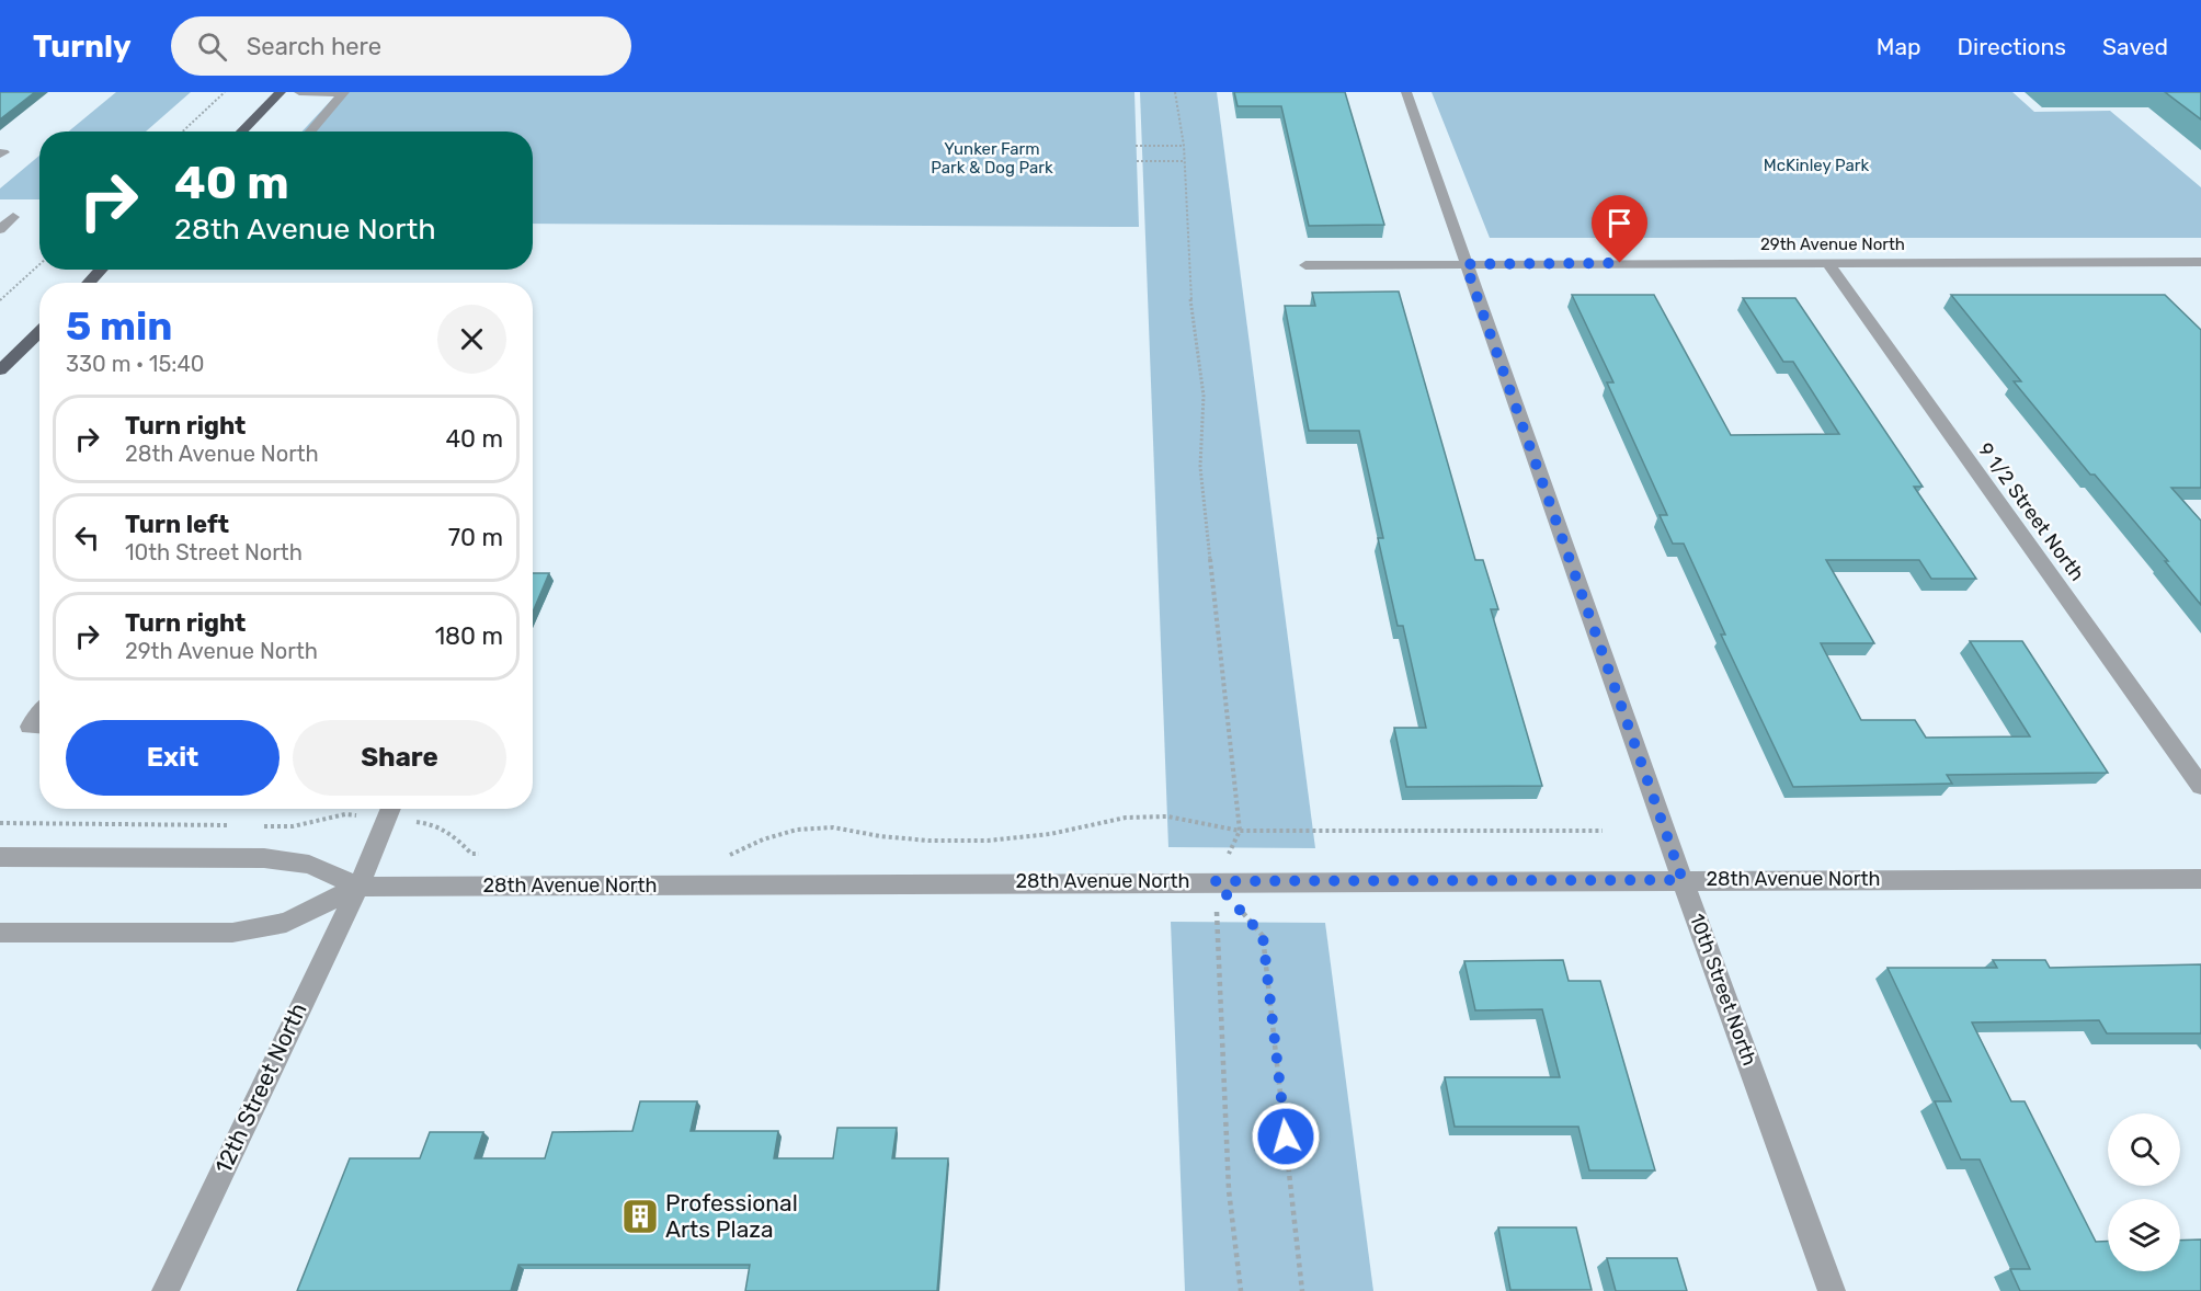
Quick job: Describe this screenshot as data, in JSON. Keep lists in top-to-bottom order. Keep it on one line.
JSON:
{"streets":{"street":["29th Avenue North","9 1/2 Street North","28th Avenue North","10th Street North","12th Street North"]},"crossings":[["29th Avenue North","9 1/2 Street North"],["29th Avenue North","10th Street North"],["28th Avenue North","10th Street North"],["28th Avenue North","12th Street North"]],"parks":["Yunker Farm Park & Dog Park","McKinley Park"],"places":{"building":["Professional Arts Plaza"]},"page":{"header":"Turnly","search":"Search here","nav":["Map","Directions","Saved"],"turn":["40 m","28th Avenue North"],"heading":["5 min","330 m · 15:40"],"list":[{"name":"Turn right","note":"28th Avenue North","value":"40 m"},{"name":"Turn left","note":"10th Street North","value":"70 m"},{"name":"Turn right","note":"29th Avenue North","value":"180 m"}],"buttons":["Exit","Share"]}}
